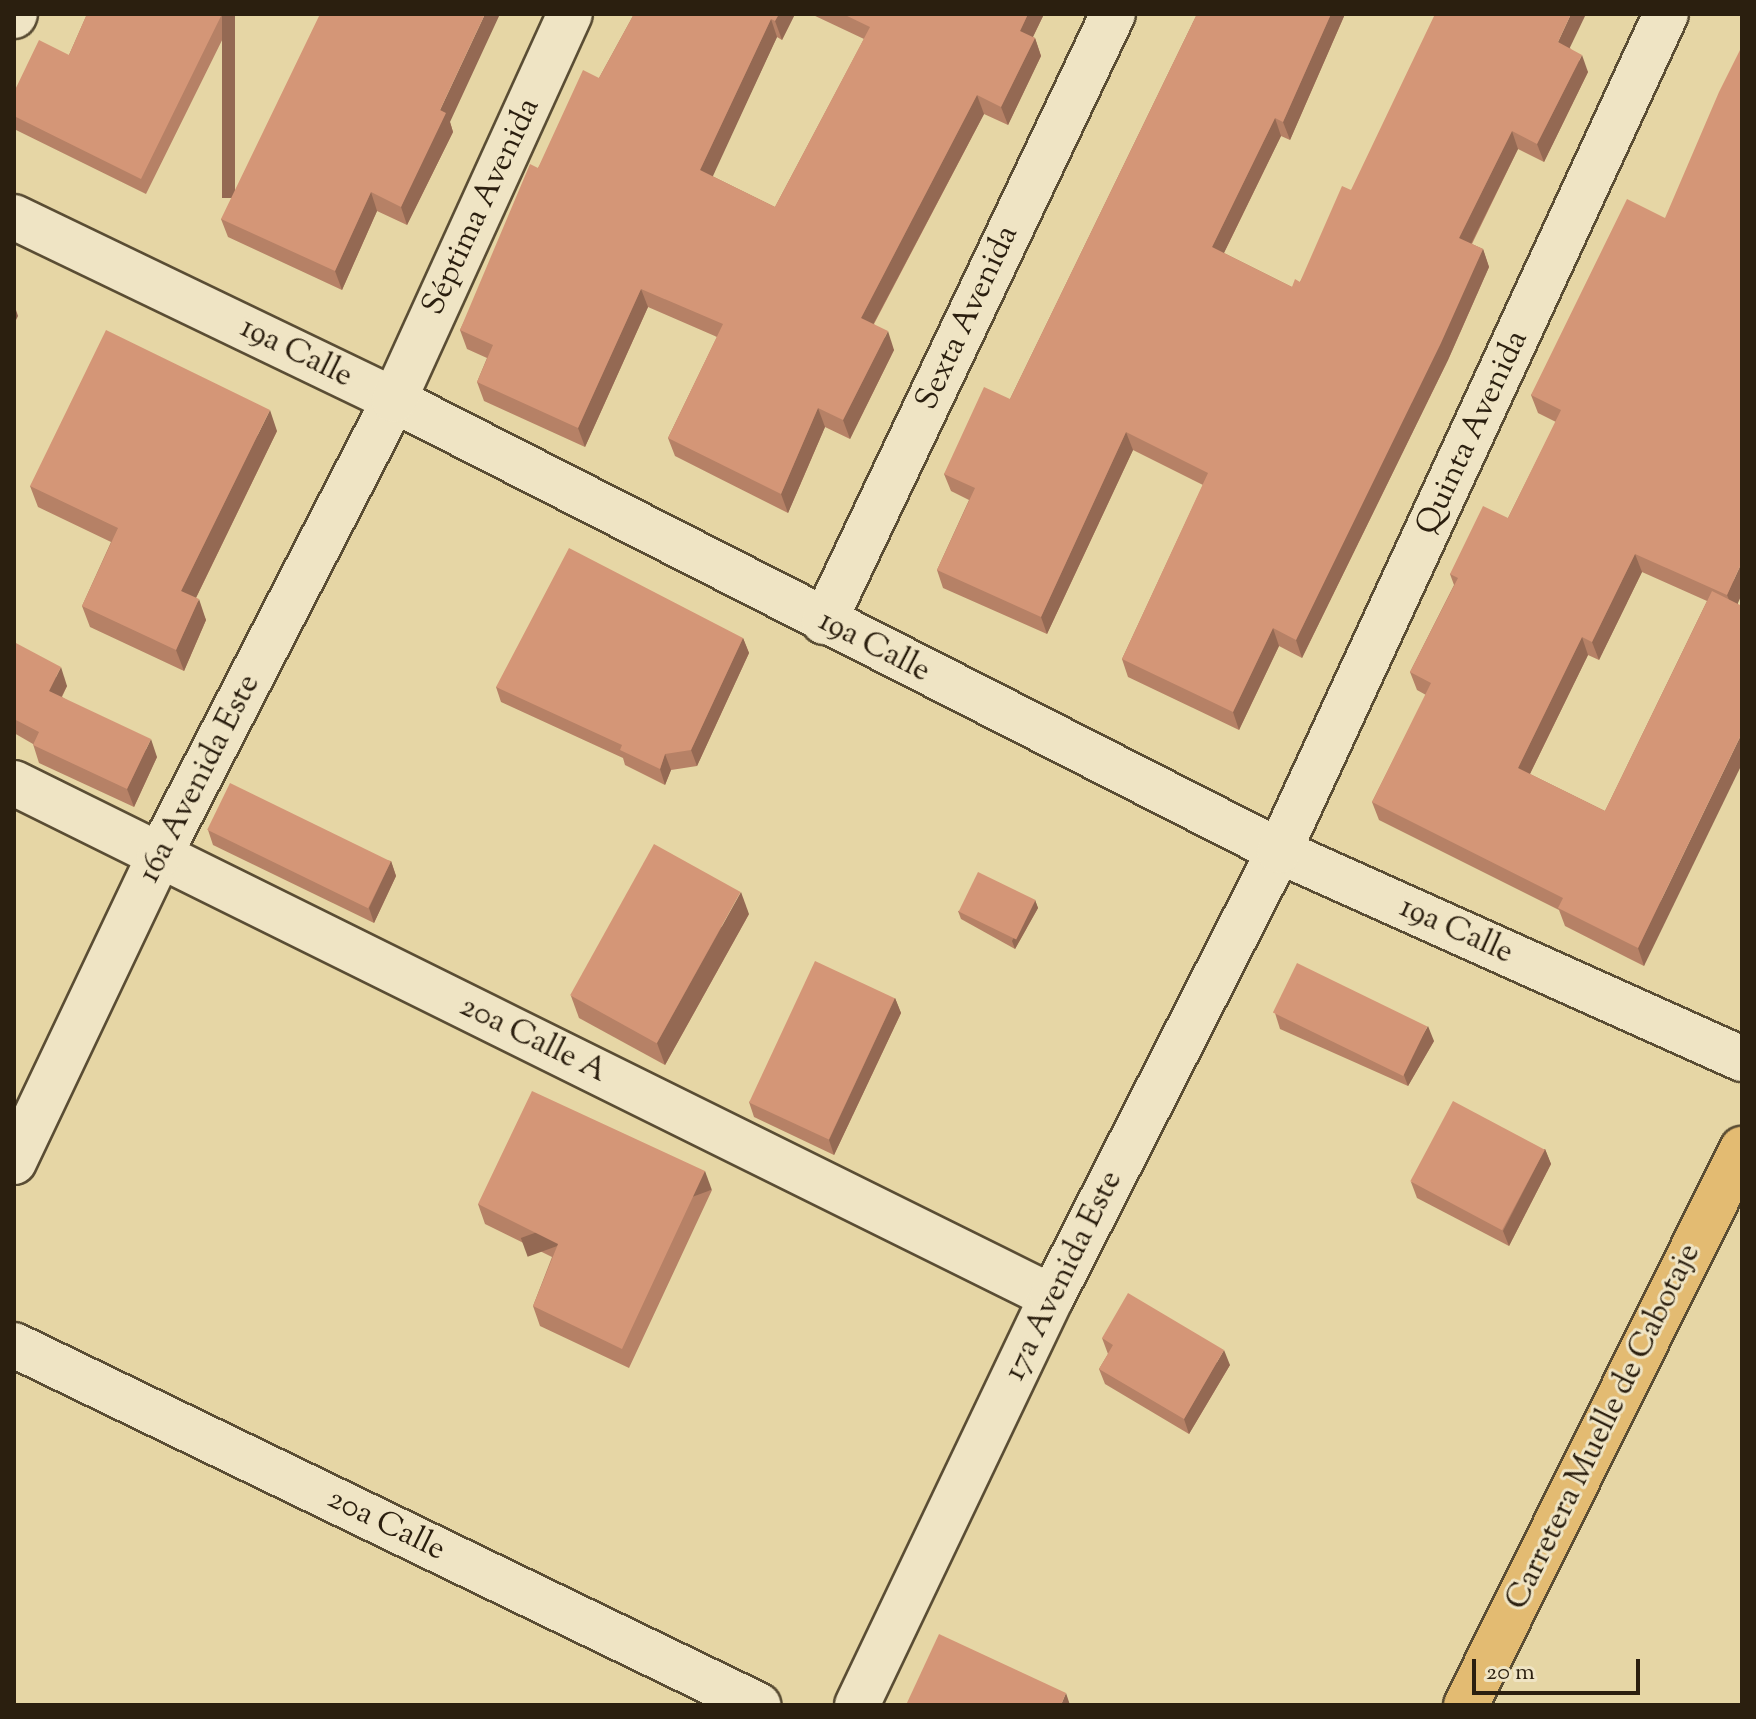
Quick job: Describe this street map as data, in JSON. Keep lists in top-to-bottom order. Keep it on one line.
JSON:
{"streets":{"main road":["Carretera Muelle de Cabotaje"],"street":["Séptima Avenida","Sexta Avenida","19a Calle","Quinta Avenida","16a Avenida Este","20a Calle A","17a Avenida Este","20a Calle"]},"crossings":[["Séptima Avenida","19a Calle"],["Séptima Avenida","16a Avenida Este"],["Sexta Avenida","19a Calle"],["19a Calle","Quinta Avenida"],["19a Calle","16a Avenida Este"],["19a Calle","17a Avenida Este"],["Quinta Avenida","17a Avenida Este"],["16a Avenida Este","20a Calle A"],["20a Calle A","17a Avenida Este"]],"scale_bar":"20 m"}
